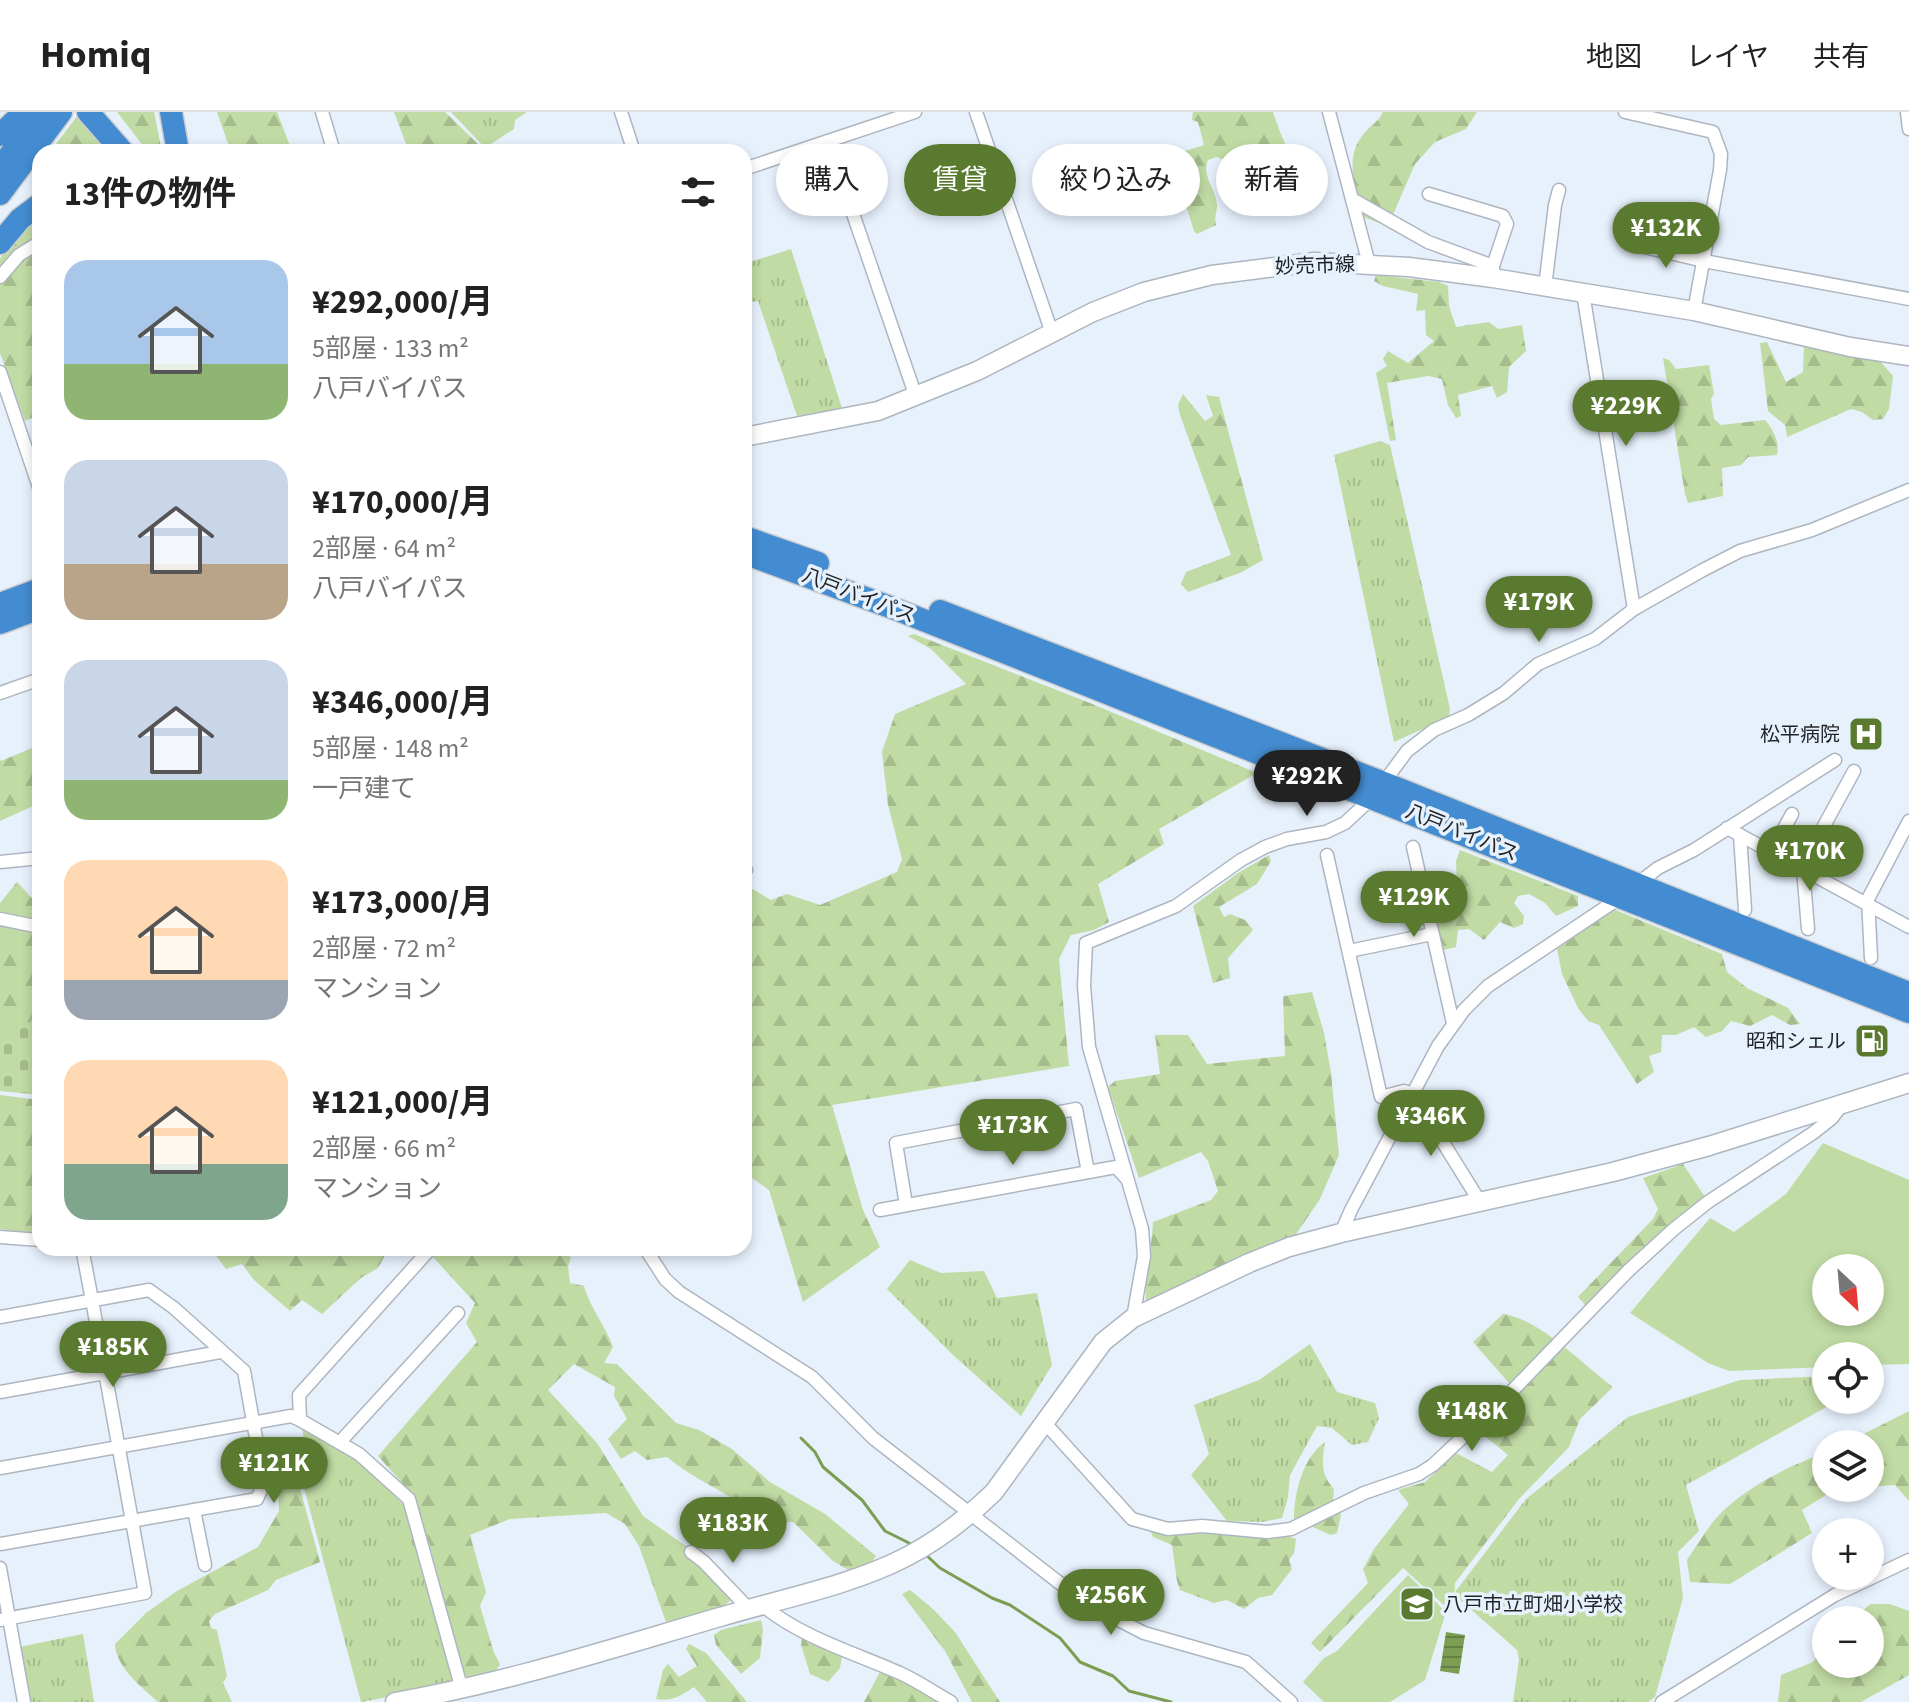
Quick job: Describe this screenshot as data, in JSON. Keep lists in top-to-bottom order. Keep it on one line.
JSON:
{"streets":{"highway":["八戸バイパス"],"street":["妙売市線"]},"places":{"hospital":["松平病院"],"fuel station":["昭和シェル"],"school or university":["八戸市立町畑小学校"]},"north":"bottom right","page":{"header":"Homiq","nav":["地図","レイヤ","共有"],"chip":["購入","賃貸","絞り込み","新着"],"heading":"13件の物件","price":["¥132K","¥229K","¥179K","¥292K","¥170K","¥129K","¥346K","¥173K","¥185K","¥148K","¥121K","¥183K","¥256K"],"list":[{"name":"¥292,000/月","note":"5部屋 · 133 m² · 八戸バイパス"},{"name":"¥170,000/月","note":"2部屋 · 64 m² · 八戸バイパス"},{"name":"¥346,000/月","note":"5部屋 · 148 m² · 一戸建て"},{"name":"¥173,000/月","note":"2部屋 · 72 m² · マンション"},{"name":"¥121,000/月","note":"2部屋 · 66 m² · マンション"}],"map_buttons":["+","−"]}}
